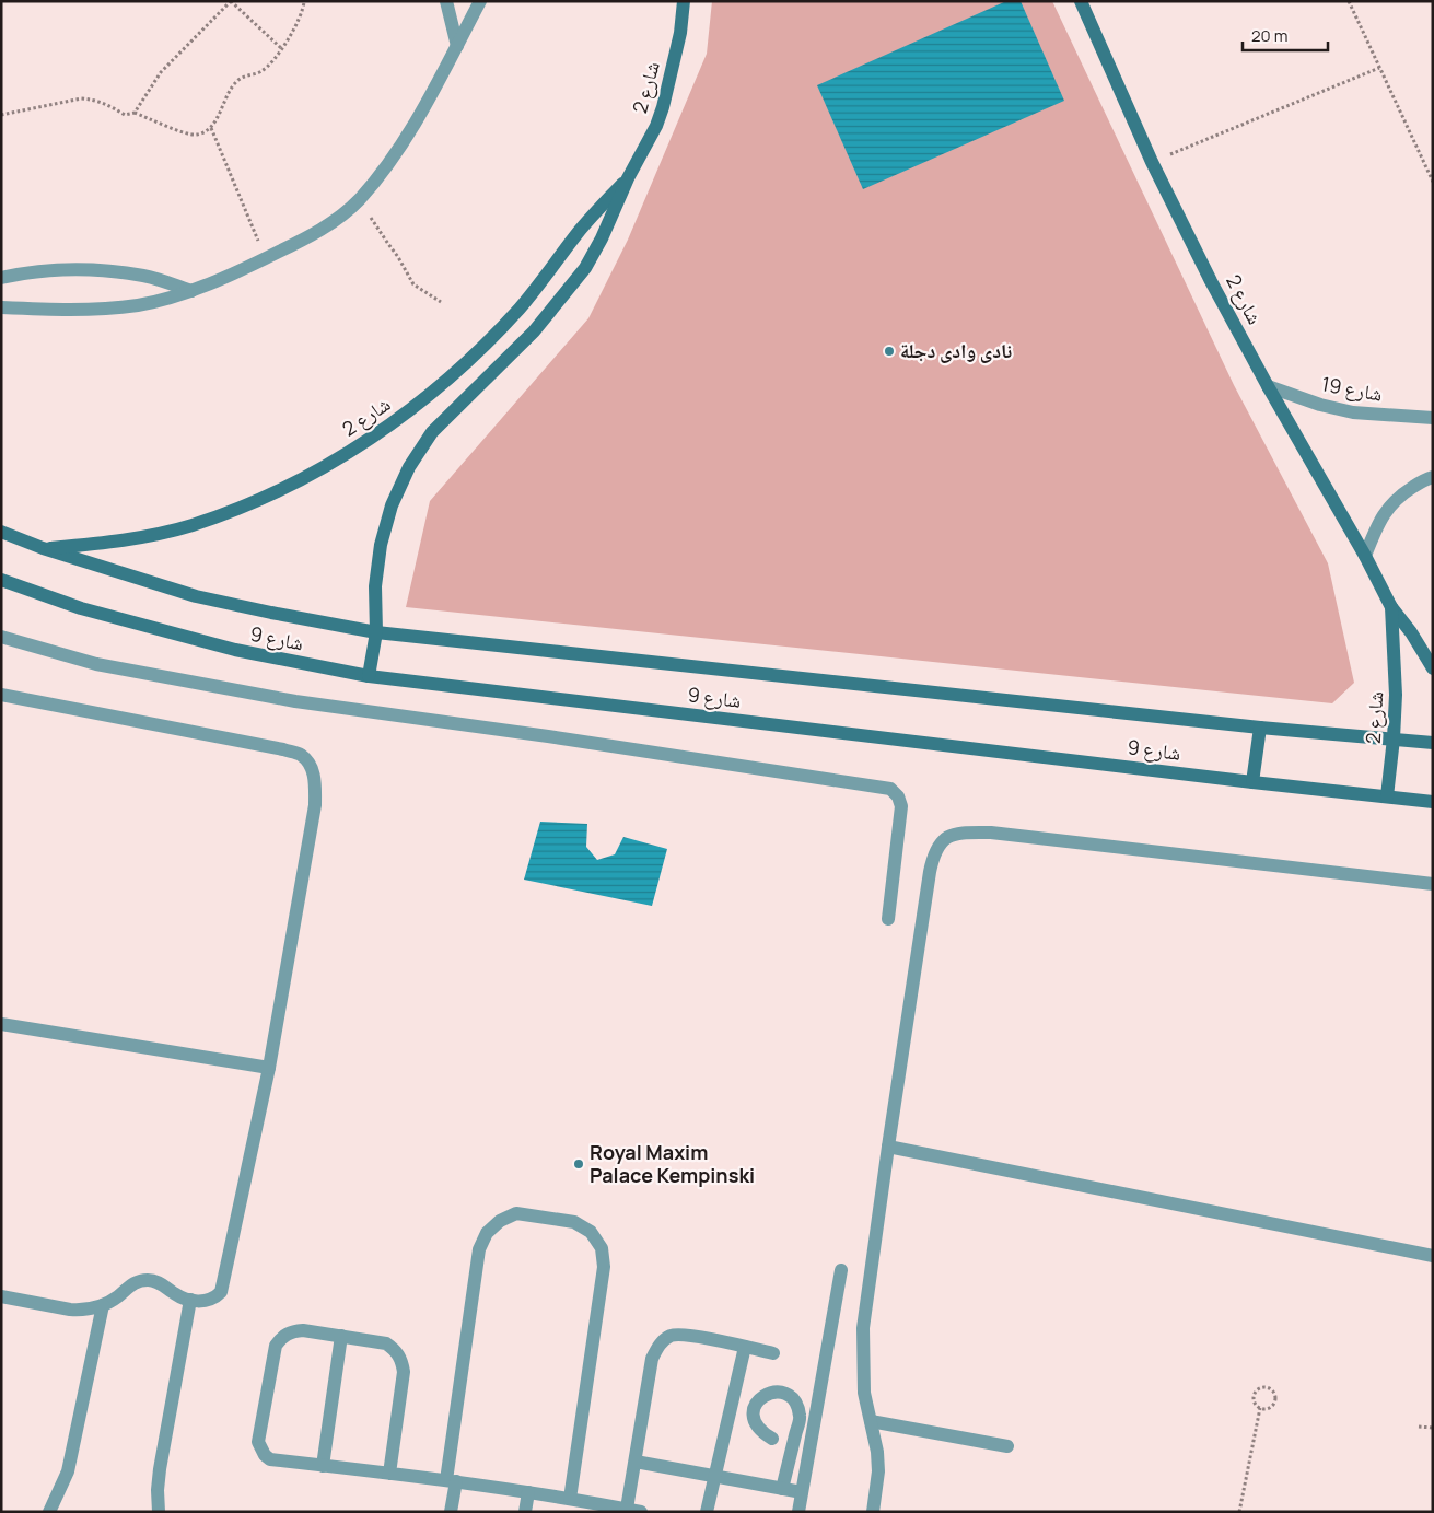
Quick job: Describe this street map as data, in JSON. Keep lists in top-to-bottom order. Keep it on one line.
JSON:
{"streets":{"street":["شارع 2","شارع 19","شارع 9"]},"crossings":[["شارع 2","شارع 19"],["شارع 2","شارع 9"]],"places":["نادى وادى دجلة","Royal Maxim Palace Kempinski"],"scale_bar":"20 m"}
